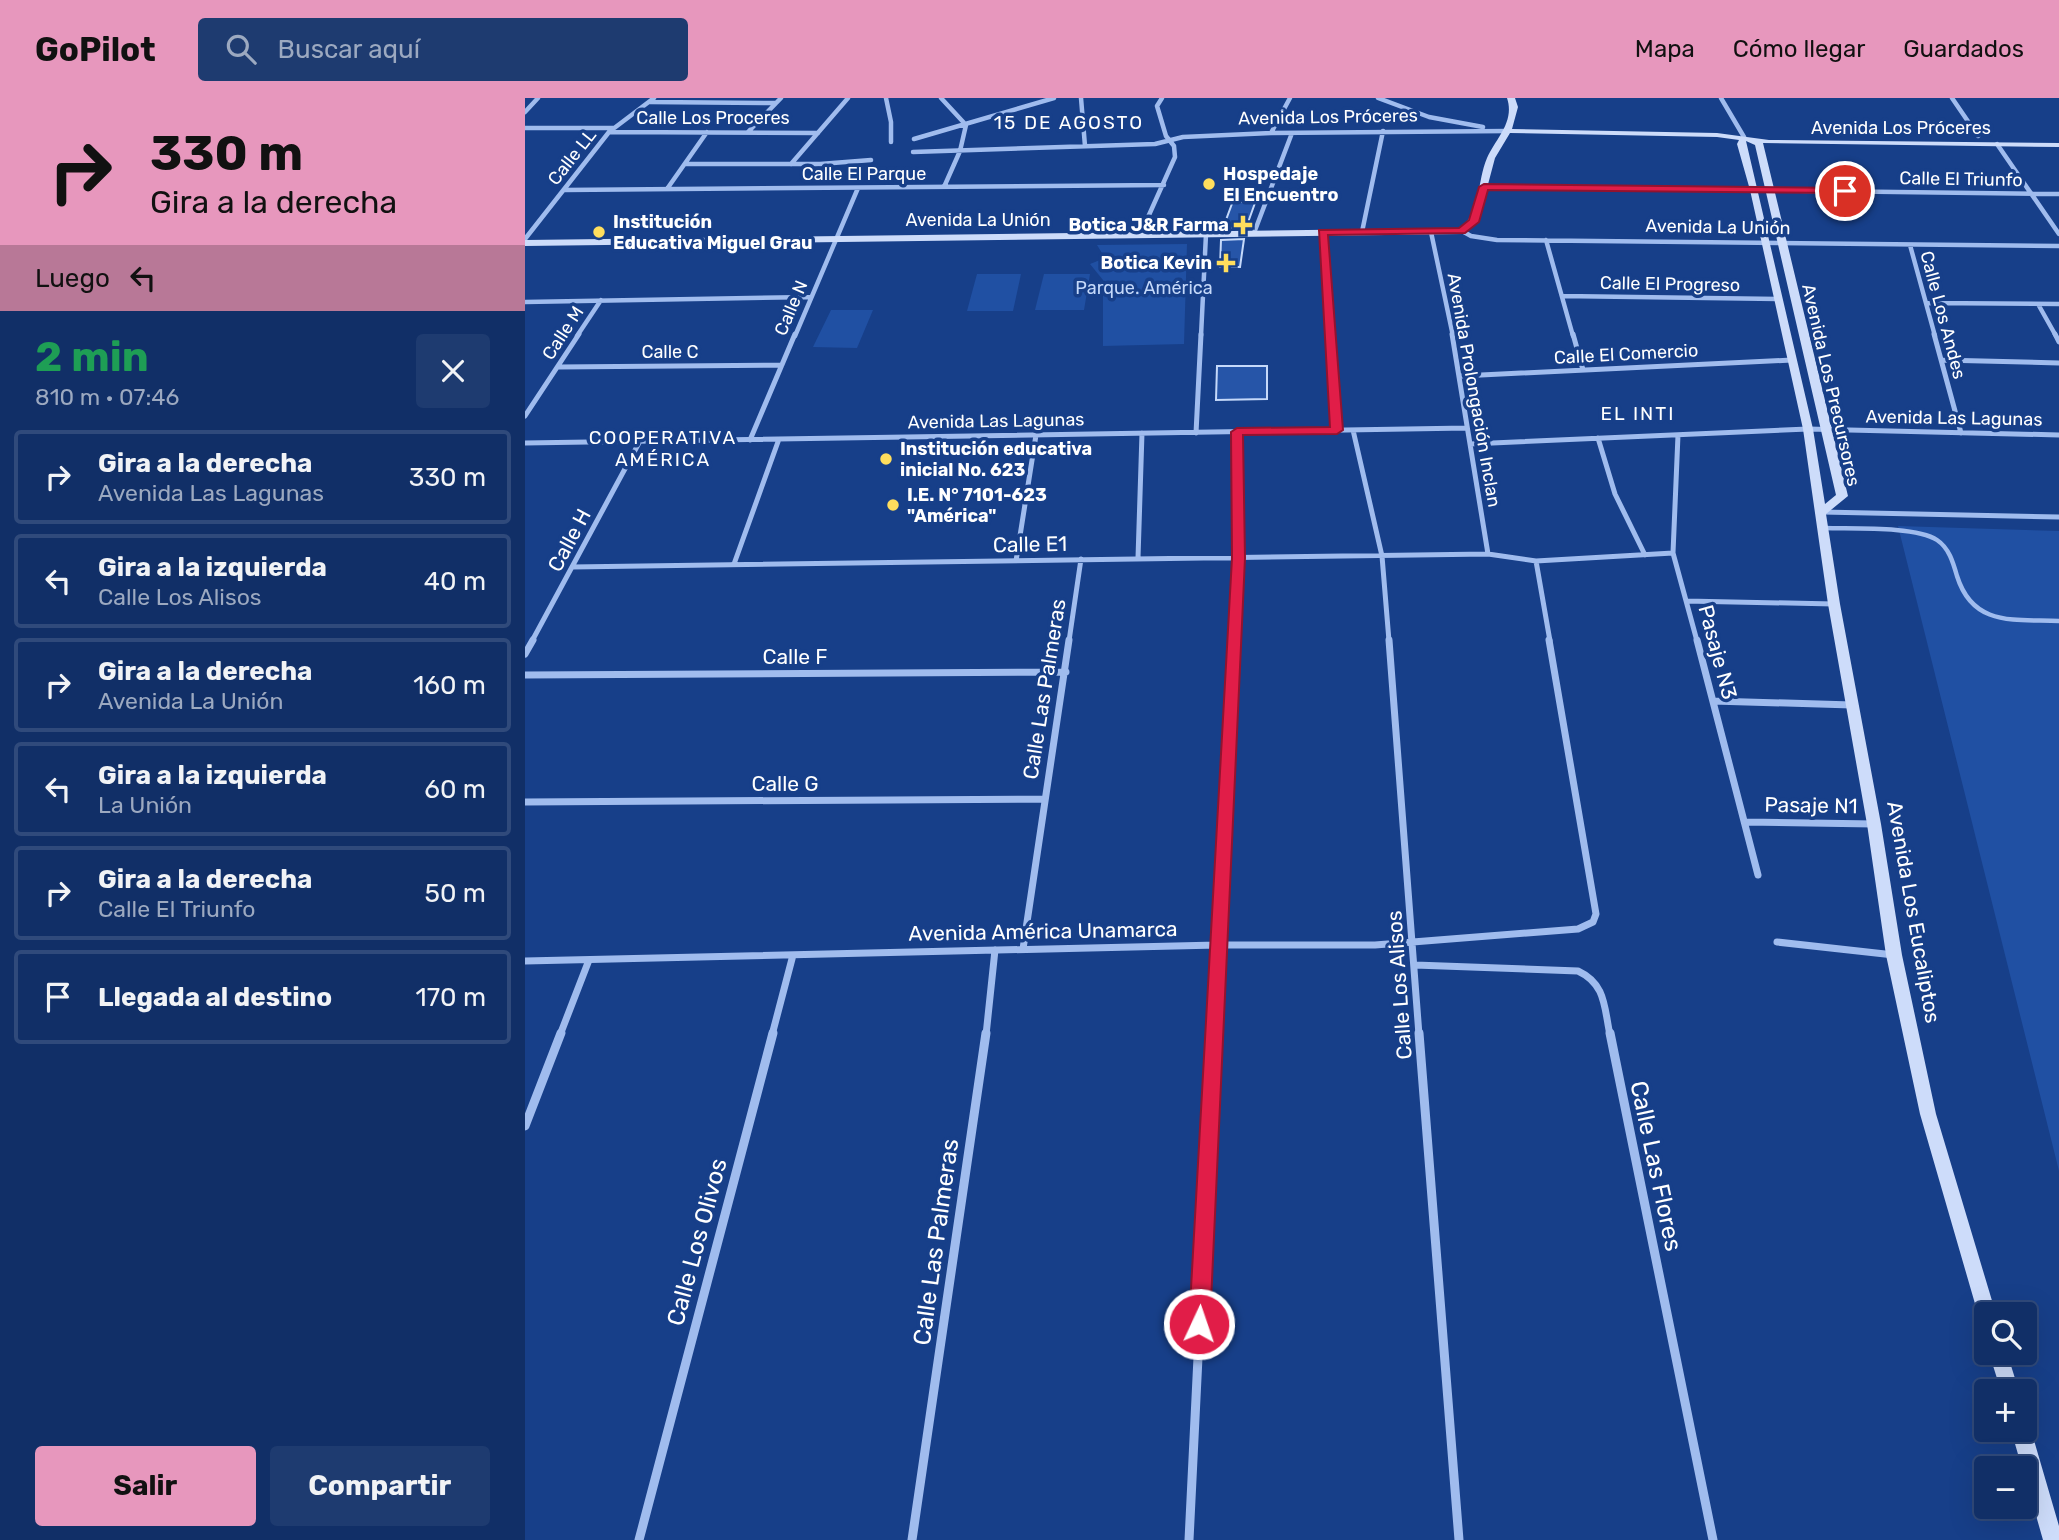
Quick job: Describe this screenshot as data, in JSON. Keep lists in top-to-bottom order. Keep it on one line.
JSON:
{"streets":{"street":["Avenida Los Próceres","Calle Los Proceres","Calle LL","Calle El Parque","Calle El Triunfo","Avenida La Unión","Calle El Progreso","Calle N","Calle Los Andes","Calle M","Calle C","Calle El Comercio","Avenida Los Precursores","Avenida Prolongación Inclan","Avenida Las Lagunas","Calle H","Calle E1","Pasaje N3","Calle F","Calle Las Palmeras","Calle G","Pasaje N1","Avenida Los Eucaliptos","Avenida América Unamarca","Calle Los Alisos","Calle Las Flores","Calle Los Olivos"]},"crossings":[["Avenida Los Próceres","Avenida Los Precursores"],["Calle Los Proceres","Calle LL"],["Calle LL","Calle El Parque"],["Calle LL","Avenida La Unión"],["Calle El Parque","Calle N"],["Calle El Triunfo","Avenida Los Precursores"],["Avenida La Unión","Calle N"],["Avenida La Unión","Calle Los Andes"],["Avenida La Unión","Avenida Los Precursores"],["Avenida La Unión","Avenida Prolongación Inclan"],["Calle El Progreso","Avenida Los Precursores"],["Calle N","Calle C"],["Calle N","Avenida Las Lagunas"],["Calle Los Andes","Avenida Las Lagunas"],["Calle M","Calle C"],["Calle El Comercio","Avenida Los Precursores"],["Calle El Comercio","Avenida Prolongación Inclan"],["Avenida Los Precursores","Avenida Las Lagunas"],["Avenida Los Precursores","Avenida Los Eucaliptos"],["Avenida Prolongación Inclan","Avenida Las Lagunas"],["Avenida Prolongación Inclan","Calle E1"],["Avenida Las Lagunas","Calle H"],["Avenida Las Lagunas","Pasaje N3"],["Avenida Las Lagunas","Calle Los Alisos"],["Calle H","Calle E1"],["Calle E1","Calle Las Palmeras"],["Calle E1","Calle Los Alisos"],["Pasaje N3","Pasaje N1"],["Calle F","Calle Las Palmeras"],["Calle Las Palmeras","Calle G"],["Calle Las Palmeras","Avenida América Unamarca"],["Pasaje N1","Avenida Los Eucaliptos"],["Avenida América Unamarca","Calle Los Alisos"],["Avenida América Unamarca","Calle Los Olivos"],["Calle Los Alisos","Calle Las Flores"]],"districts":["15 DE AGOSTO","EL INTI","COOPERATIVA AMÉRICA"],"parks":["Parque. América"],"places":{"other":["Hospedaje El Encuentro","Institución Educativa Miguel Grau","Institución educativa inicial No. 623","I.E. N° 7101-623 \"América\""],"health":["Botica J&R Farma","Botica Kevin"]},"page":{"header":"GoPilot","search":"Buscar aquí","nav":["Mapa","Cómo llegar","Guardados"],"turn":["330 m","Gira a la derecha"],"then":"Luego","heading":["2 min","810 m · 07:46"],"list":[{"name":"Gira a la derecha","note":"Avenida Las Lagunas","value":"330 m"},{"name":"Gira a la izquierda","note":"Calle Los Alisos","value":"40 m"},{"name":"Gira a la derecha","note":"Avenida La Unión","value":"160 m"},{"name":"Gira a la izquierda","note":"La Unión","value":"60 m"},{"name":"Gira a la derecha","note":"Calle El Triunfo","value":"50 m"},{"name":"Llegada al destino","value":"170 m"}],"map_buttons":["+","−"],"buttons":["Salir","Compartir"]}}
